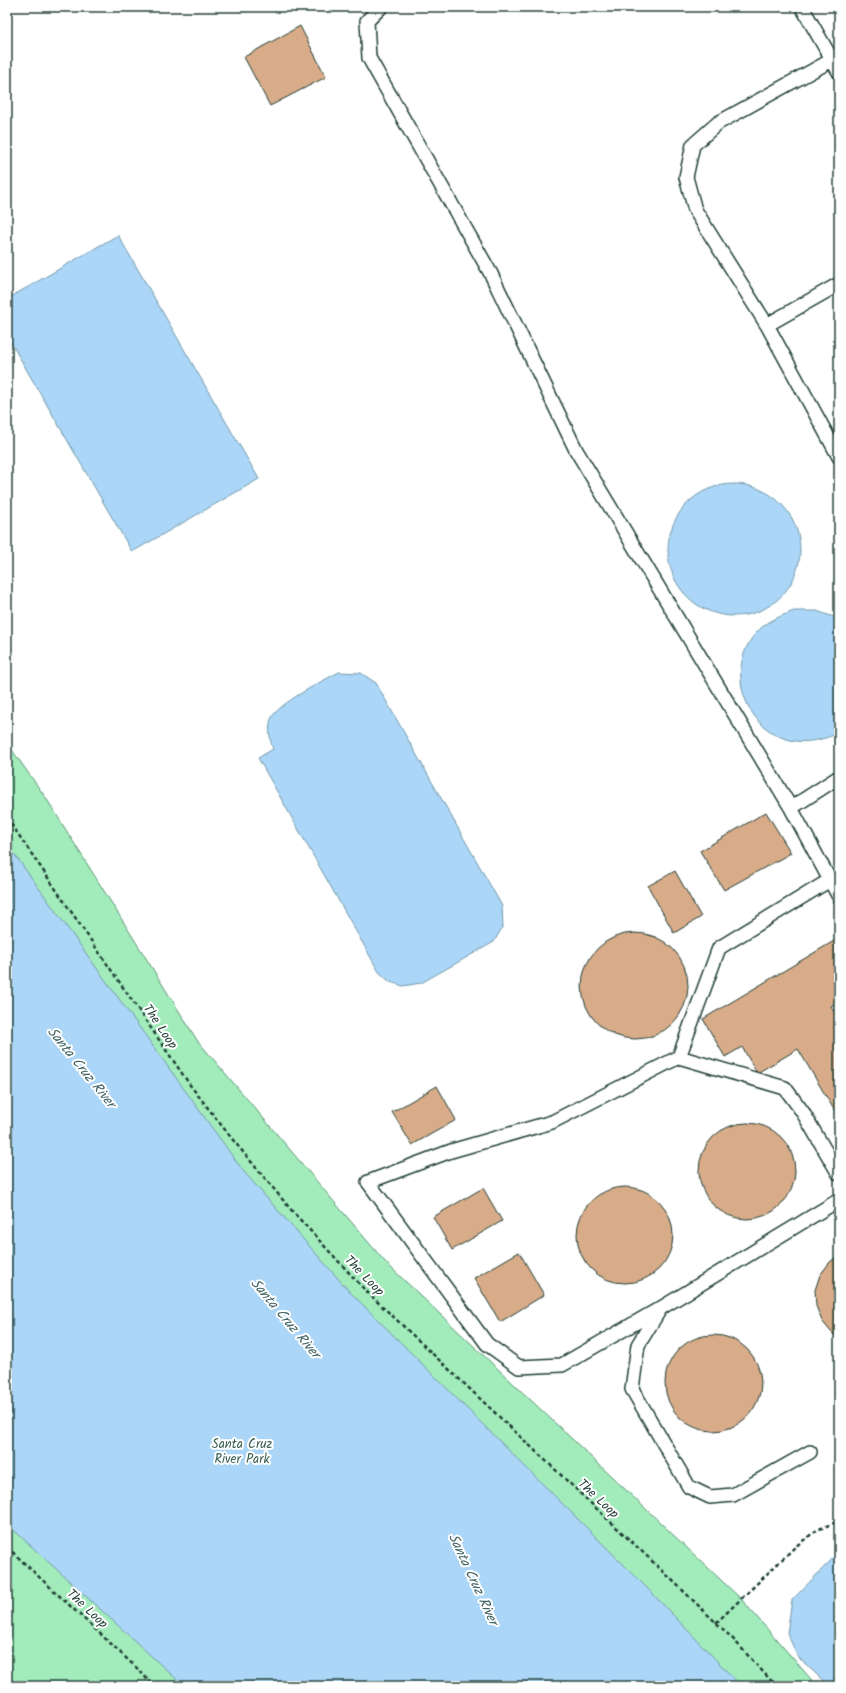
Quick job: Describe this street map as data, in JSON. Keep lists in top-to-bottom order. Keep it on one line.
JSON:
{"streets":{"path":["The Loop"]},"water":["Santa Cruz River"],"parks":["Santa Cruz River Park"]}
